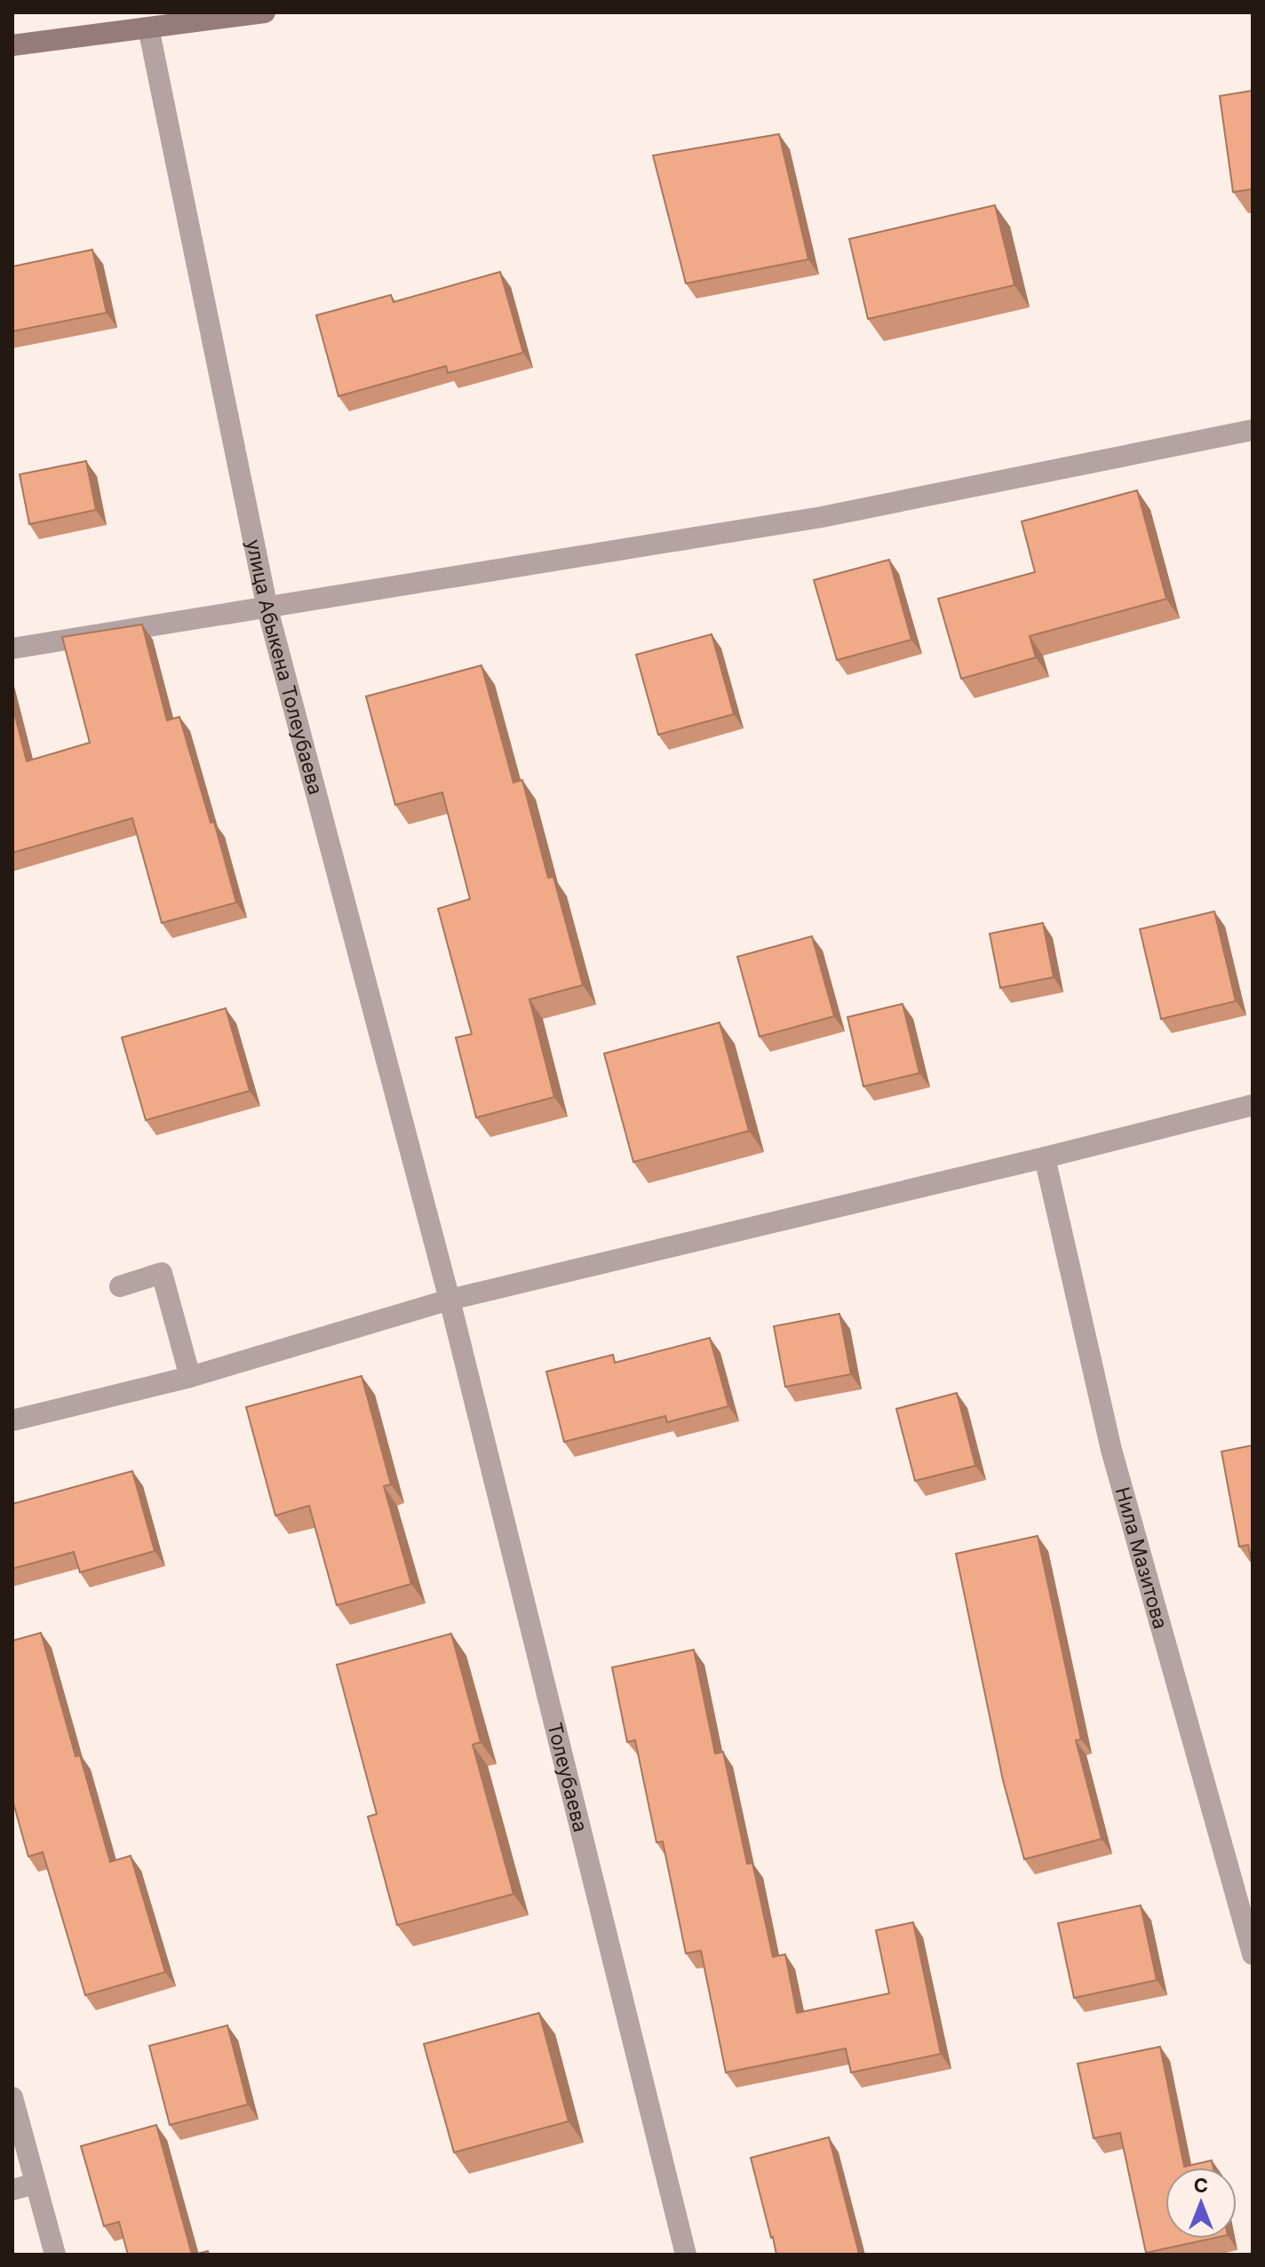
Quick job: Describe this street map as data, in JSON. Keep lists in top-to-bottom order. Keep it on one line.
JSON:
{"streets":{"street":["улица Абыкена Толеубаева","Нила Мазитова","Толеубаева"]},"crossings":[["улица Абыкена Толеубаева","Толеубаева"]],"north":"top"}
